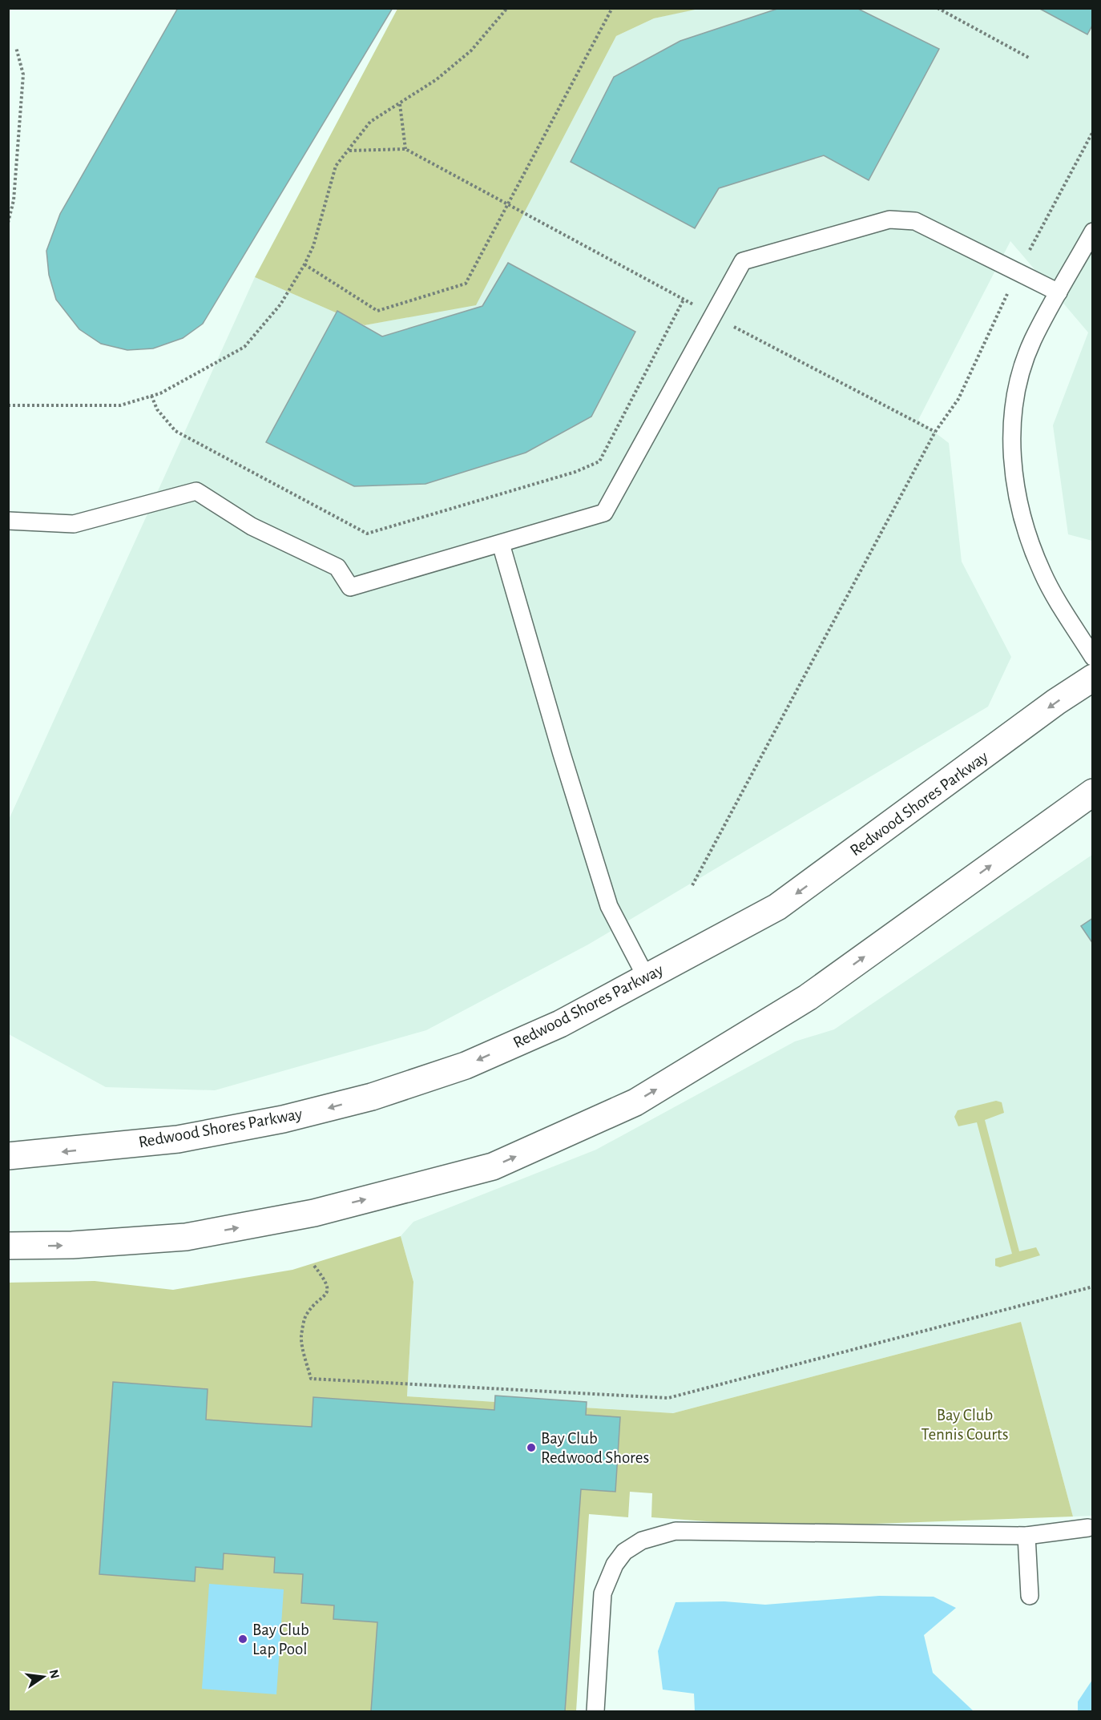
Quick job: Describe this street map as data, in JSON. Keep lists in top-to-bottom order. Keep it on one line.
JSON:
{"streets":{"main road":["Redwood Shores Parkway"]},"parks":["Bay Club Tennis Courts"],"places":["Bay Club Redwood Shores","Bay Club Lap Pool"],"north":"right"}
